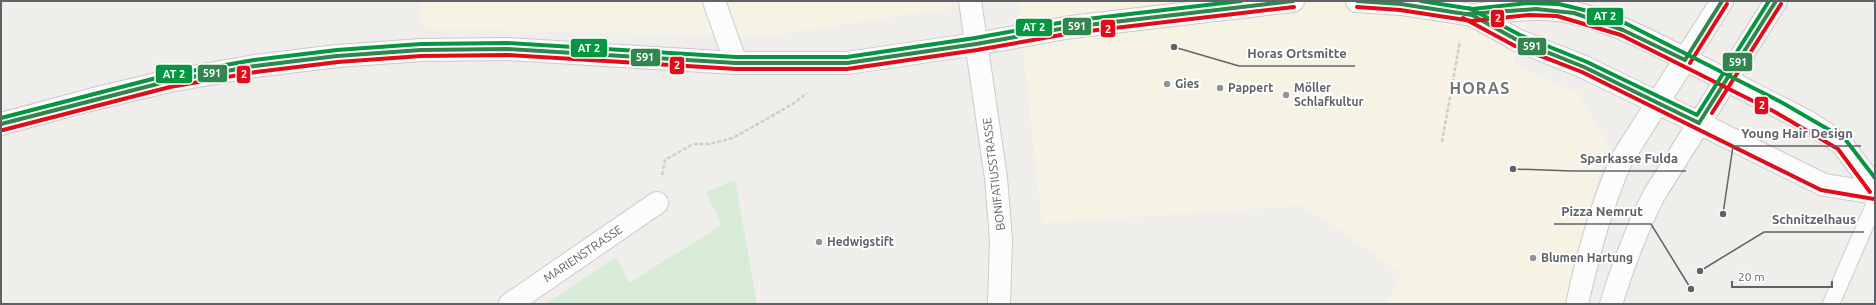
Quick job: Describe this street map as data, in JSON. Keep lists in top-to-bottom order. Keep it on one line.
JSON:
{"streets":{"main road":["BONIFATIUSSTRASSE","MARIENSTRASSE"]},"districts":["HORAS"],"places":["Horas Ortsmitte","Gies","Pappert","Möller Schlafkultur","Sparkasse Fulda","Young Hair Design","Hedwigstift","Blumen Hartung","Schnitzelhaus","Pizza Nemrut"],"lines":["transit line 591","transit line 2"],"scale_bar":"20 m"}
